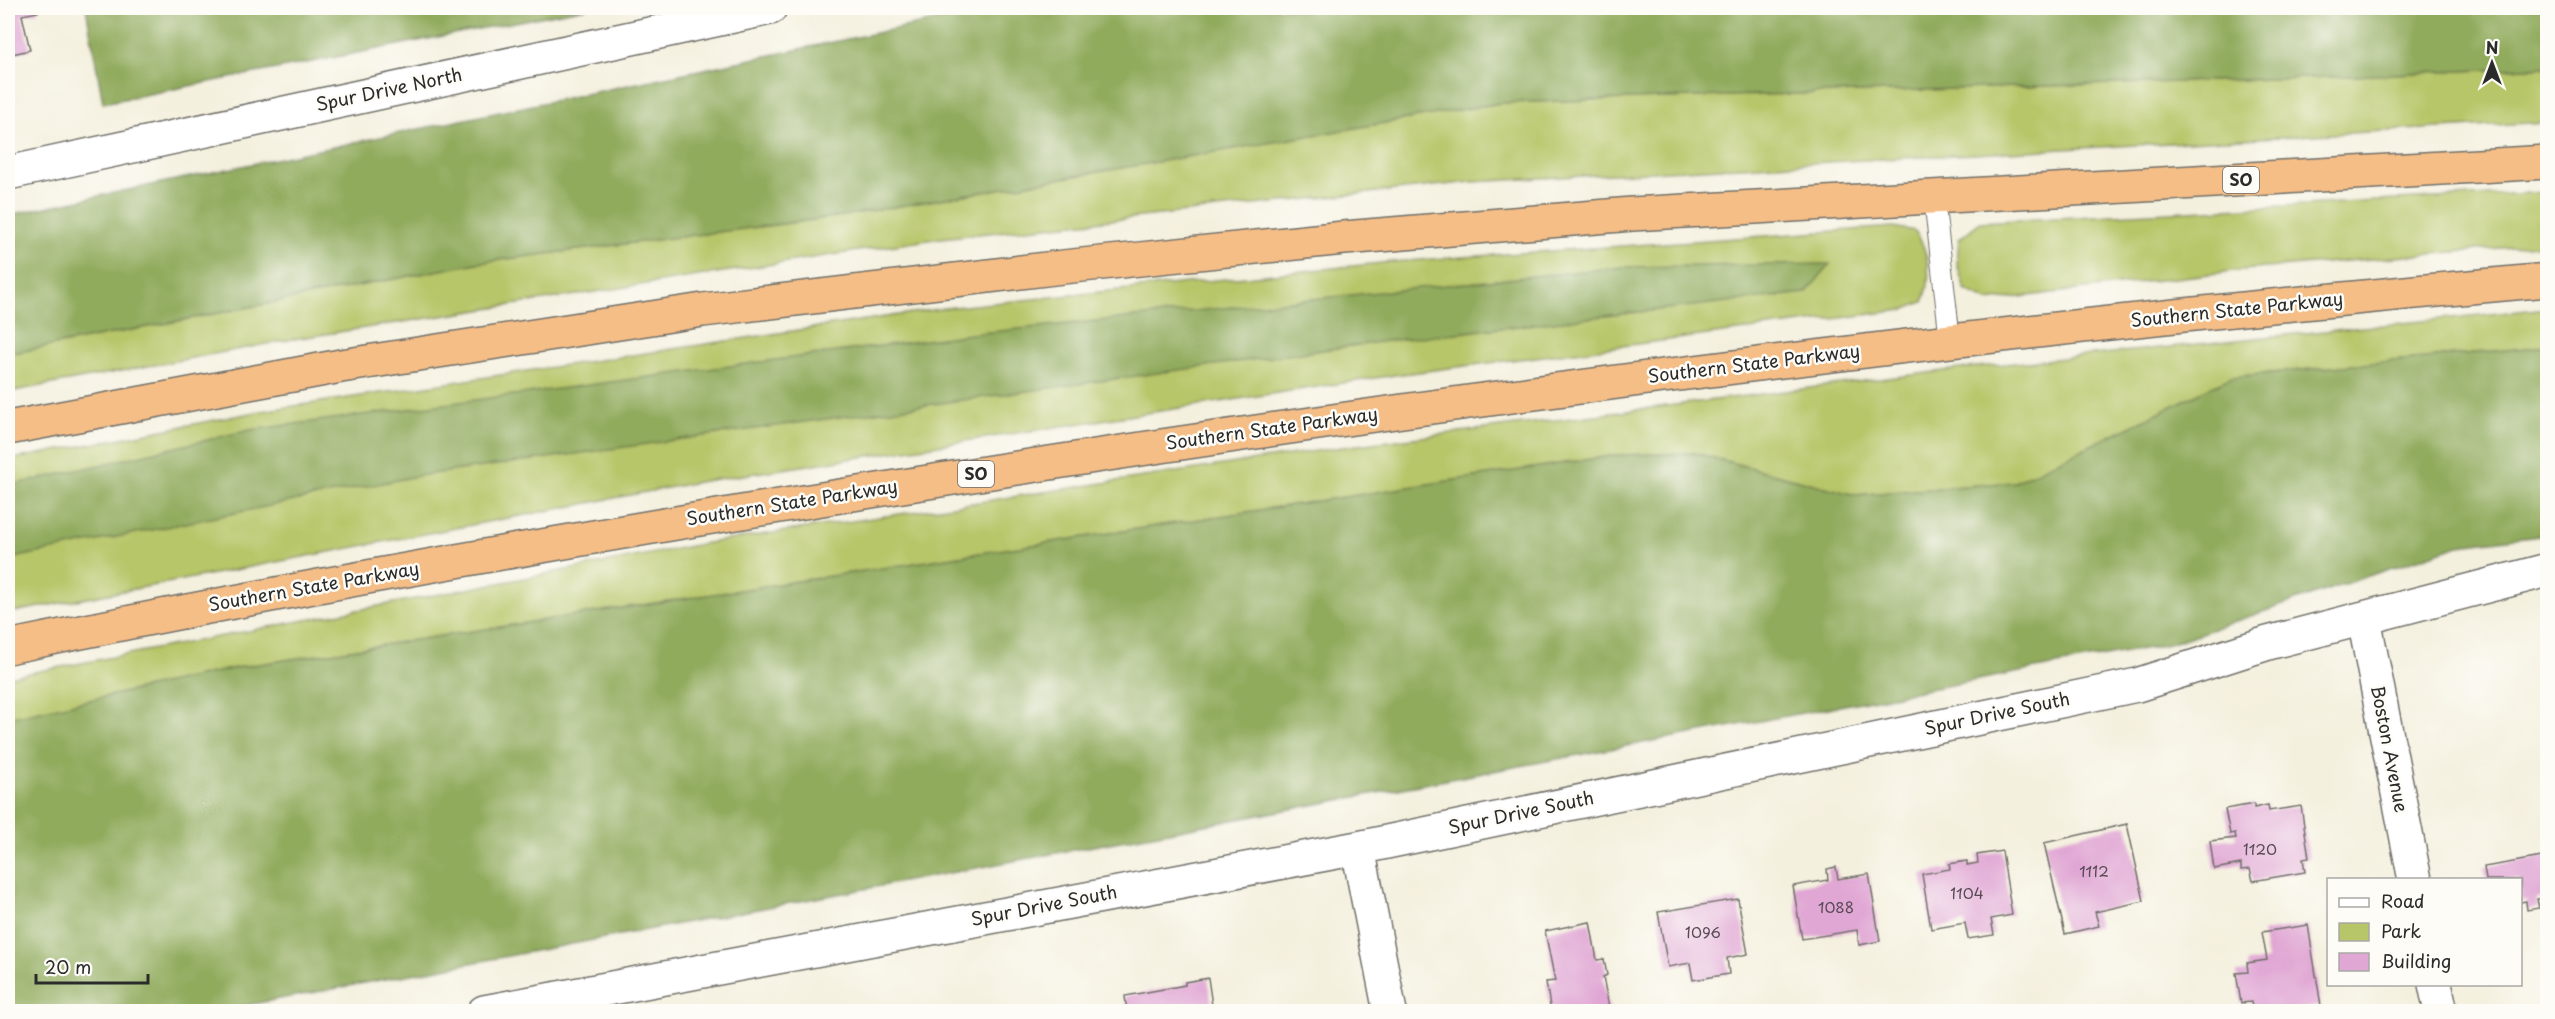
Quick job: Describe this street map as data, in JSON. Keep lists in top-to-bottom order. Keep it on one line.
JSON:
{"streets":{"highway":["SO","Southern State Parkway"],"street":["Spur Drive North","Spur Drive South","Boston Avenue"]},"crossings":[["Spur Drive South","Boston Avenue"]],"house_numbers":["1120","1112","1104","1088","1096"],"legend":["Road","Park","Building"],"scale_bar":"20 m","north":"top"}
